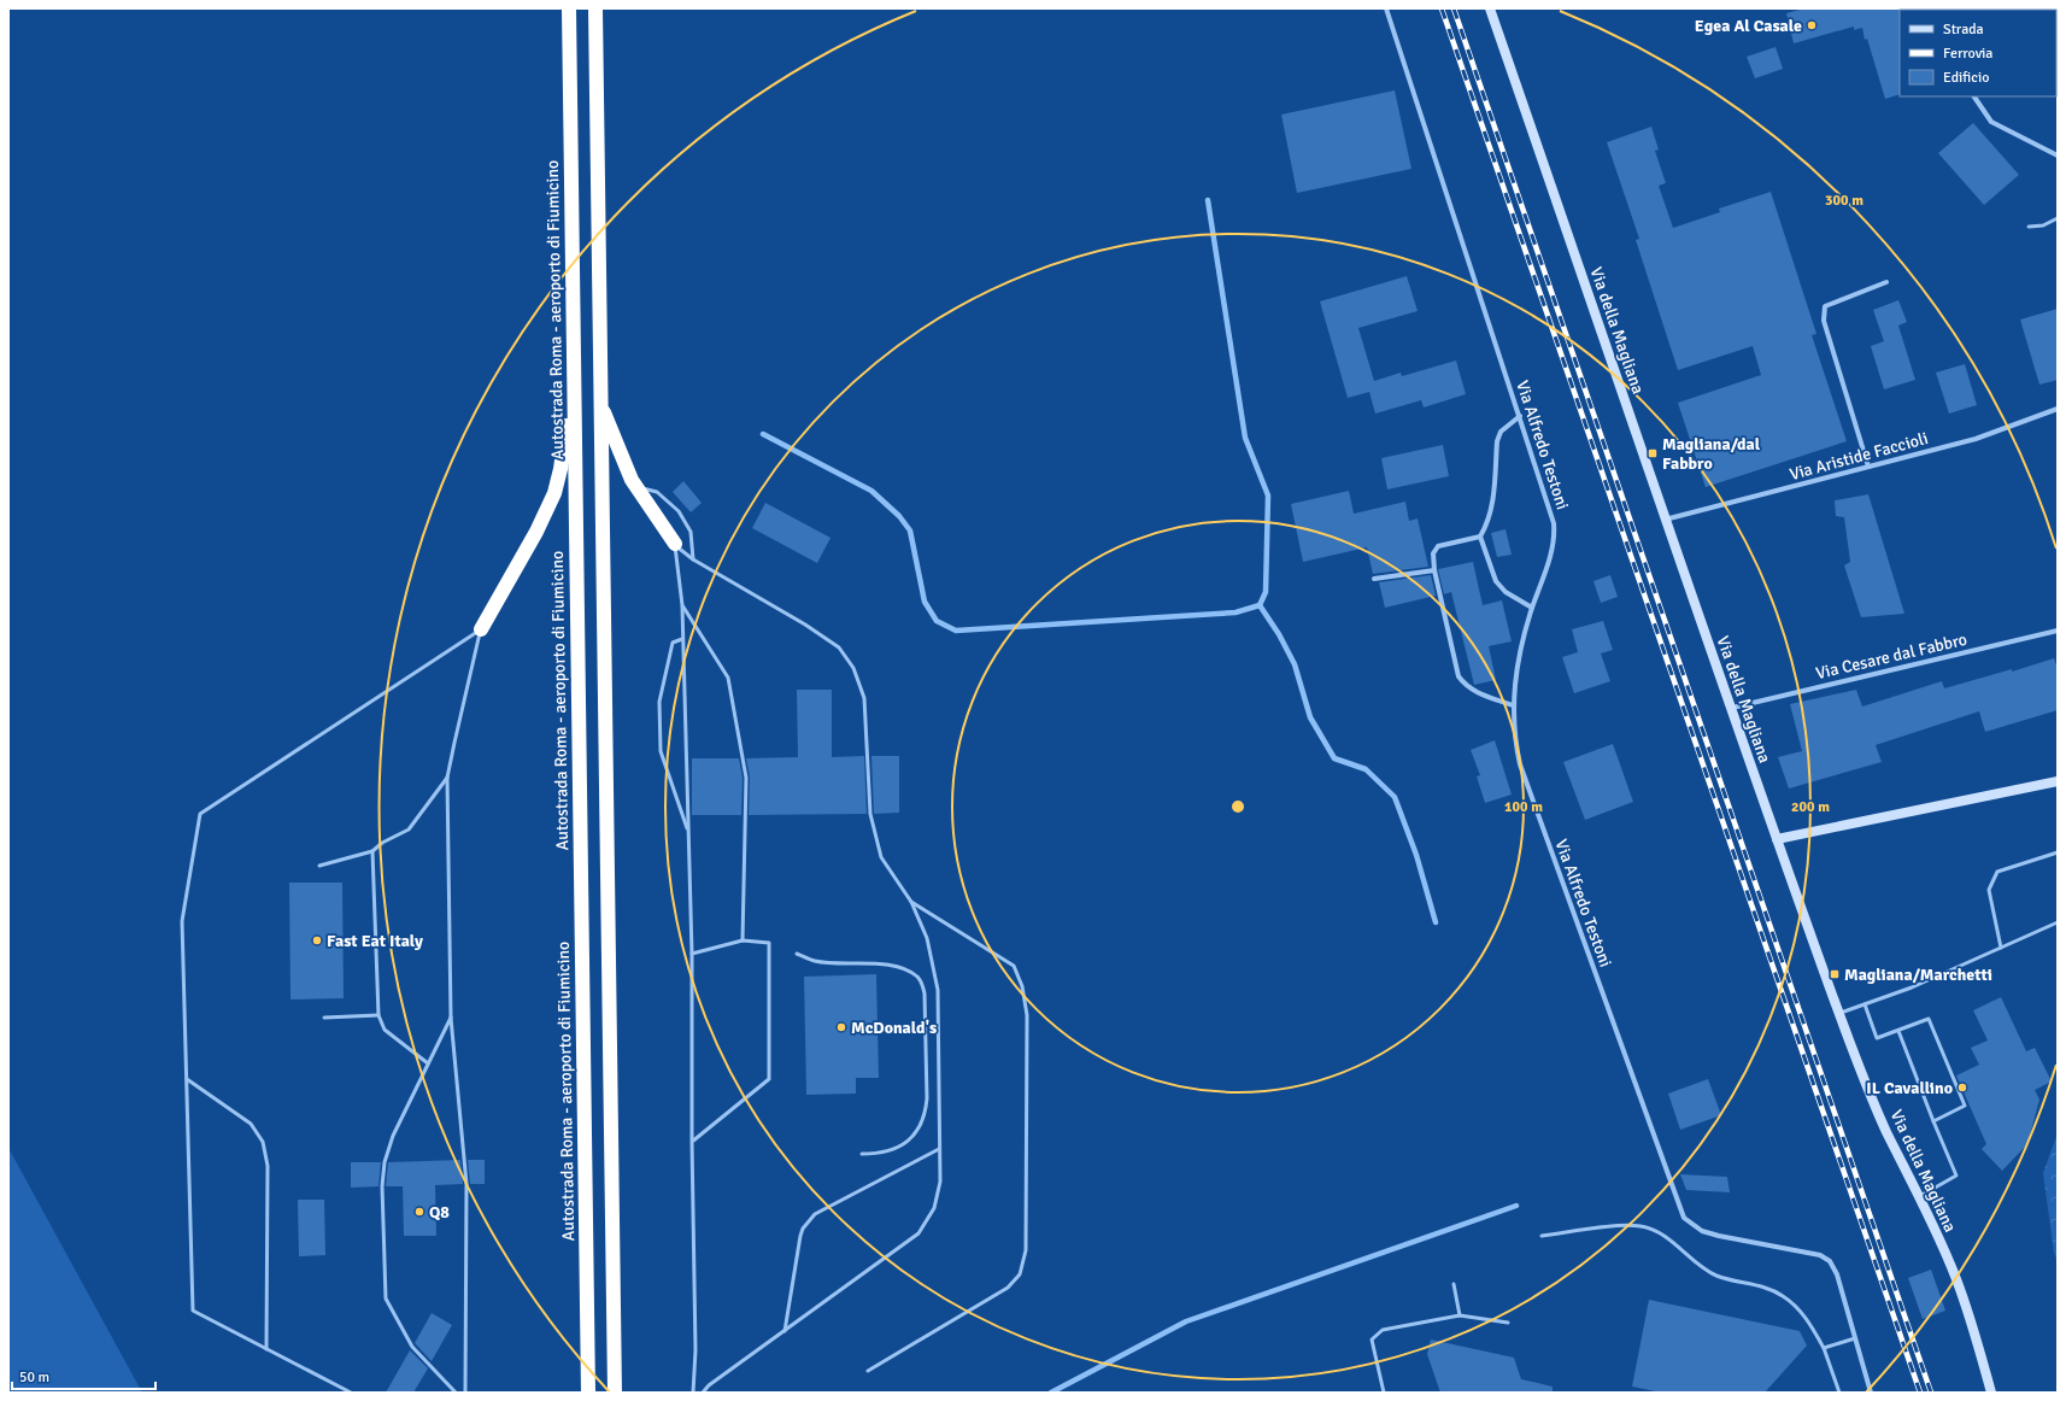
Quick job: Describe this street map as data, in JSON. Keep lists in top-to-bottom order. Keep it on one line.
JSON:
{"streets":{"highway":["Autostrada Roma - aeroporto di Fiumicino"],"main road":["Via della Magliana"],"street":["Via Alfredo Testoni","Via Aristide Faccioli","Via Cesare dal Fabbro"]},"crossings":[["Via della Magliana","Via Aristide Faccioli"],["Via della Magliana","Via Cesare dal Fabbro"]],"places":{"other":["Egea Al Casale","Fast Eat Italy","McDonald's","IL Cavallino","Q8"],"transit":["Magliana/dal Fabbro","Magliana/Marchetti"]},"legend":["Strada","Ferrovia","Edificio"],"scale_bar":"50 m","rings":["300 m","100 m","200 m"]}
